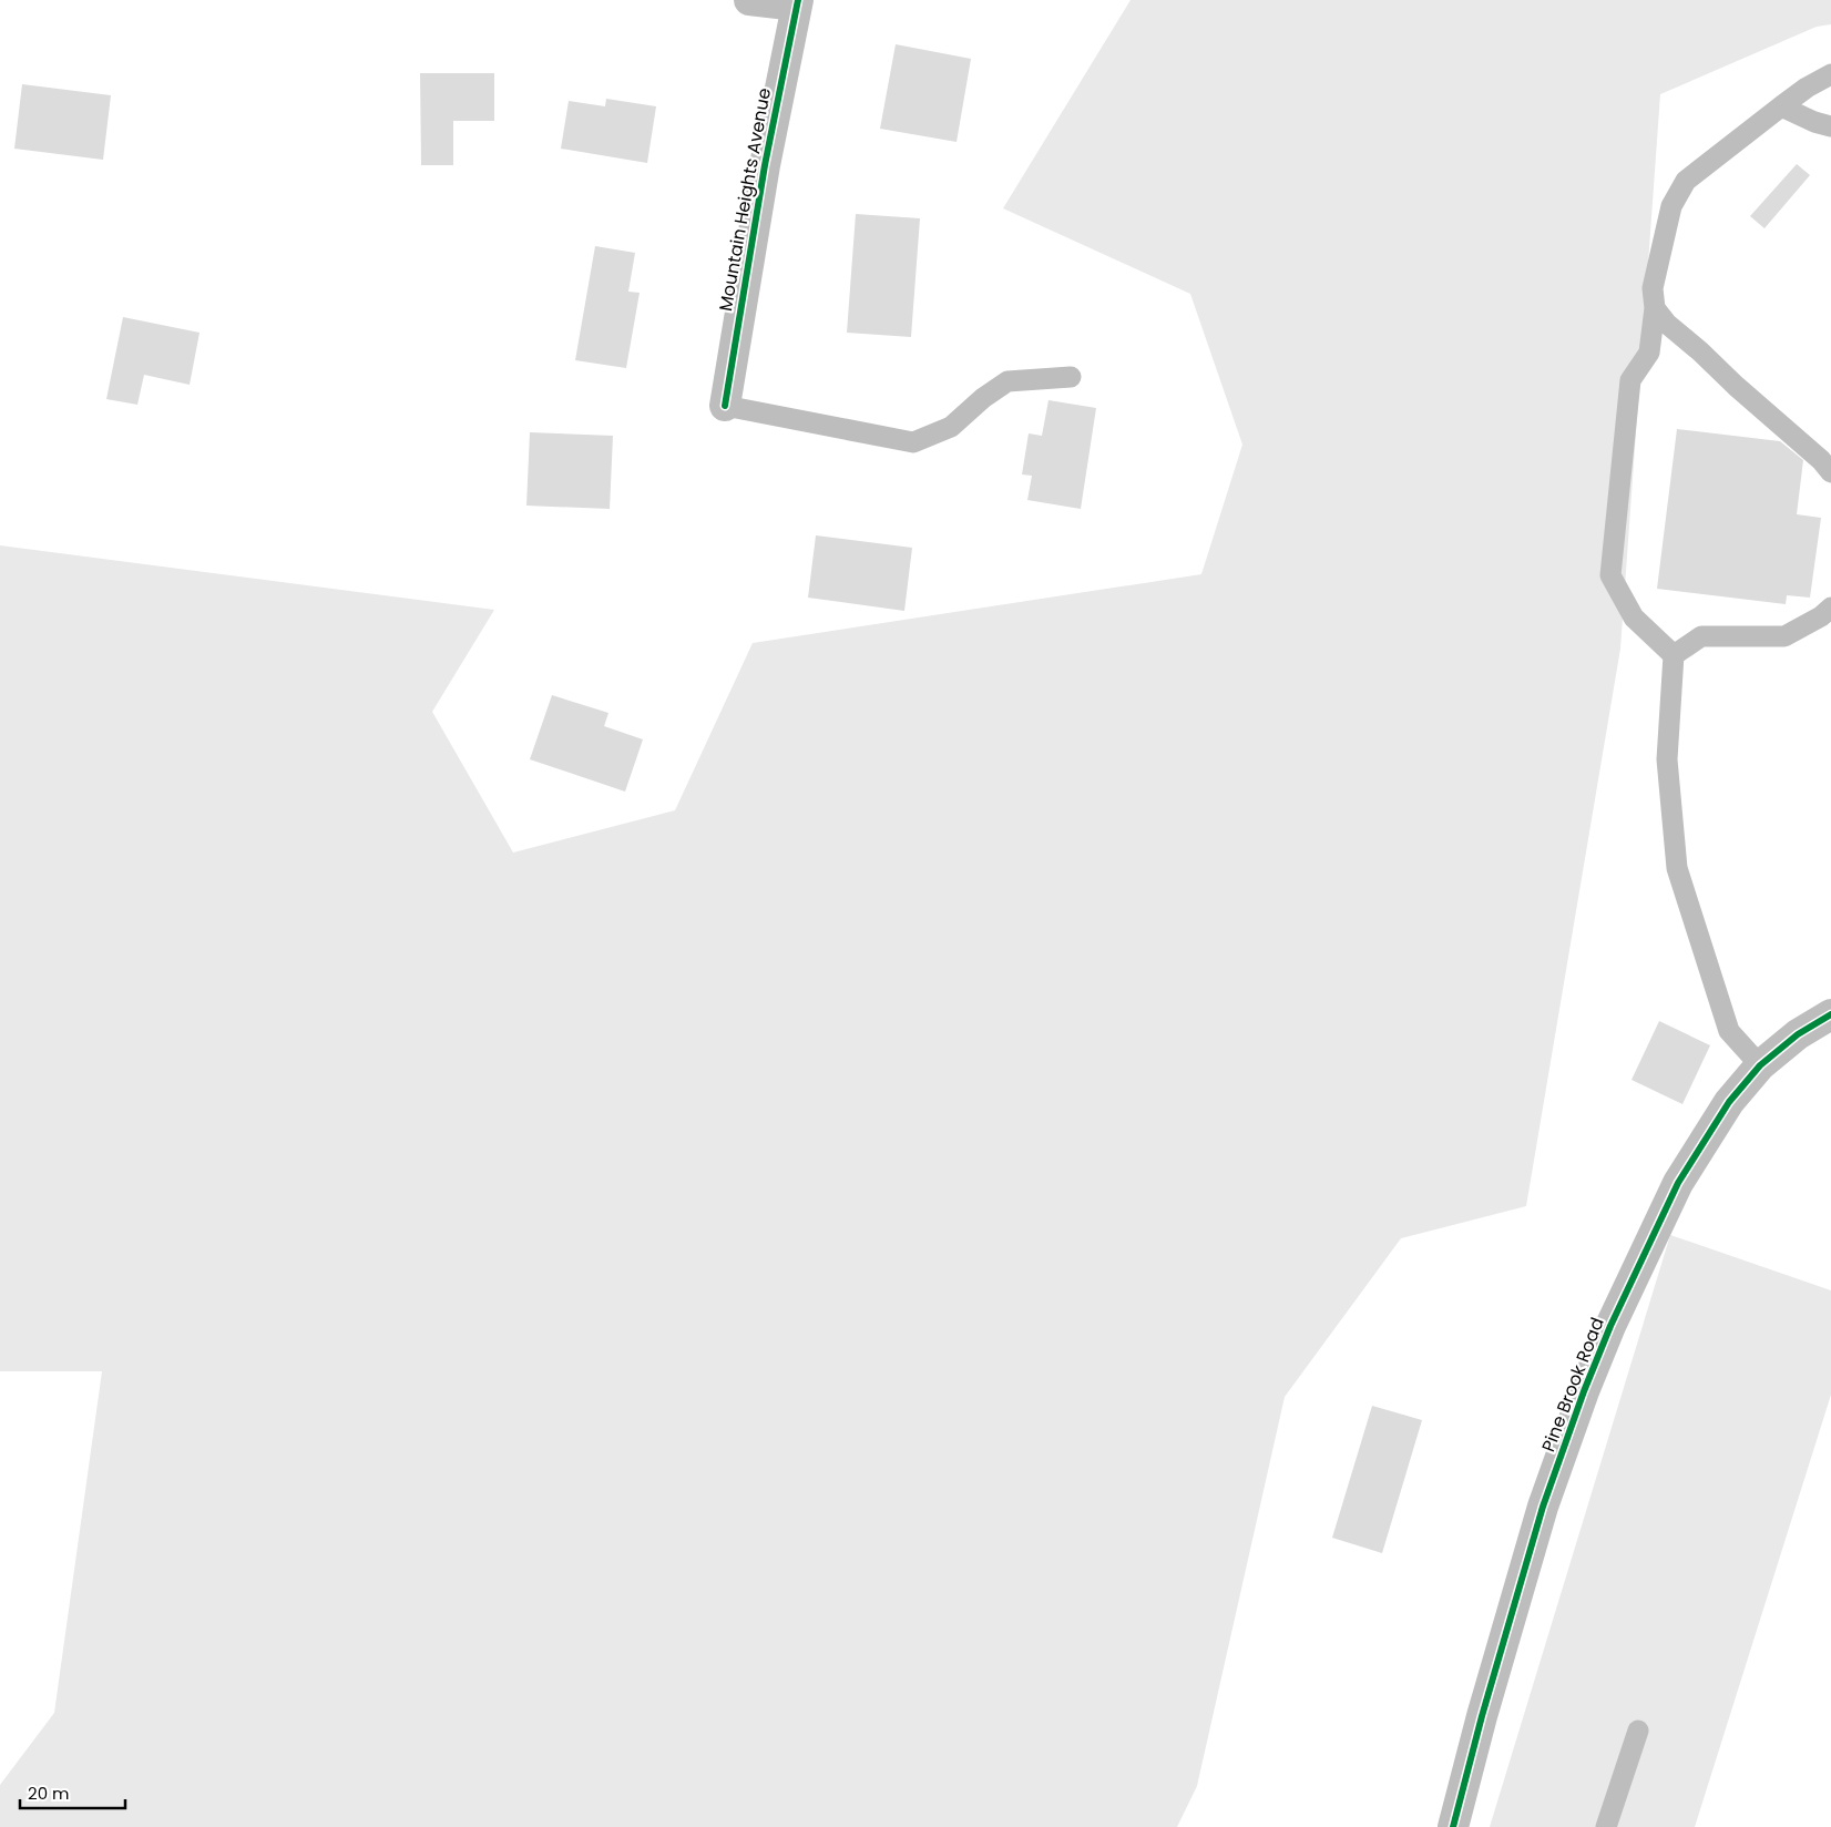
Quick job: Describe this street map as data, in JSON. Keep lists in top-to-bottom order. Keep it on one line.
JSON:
{"streets":{"street":["Mountain Heights Avenue","Pine Brook Road"]},"scale_bar":"20 m"}
